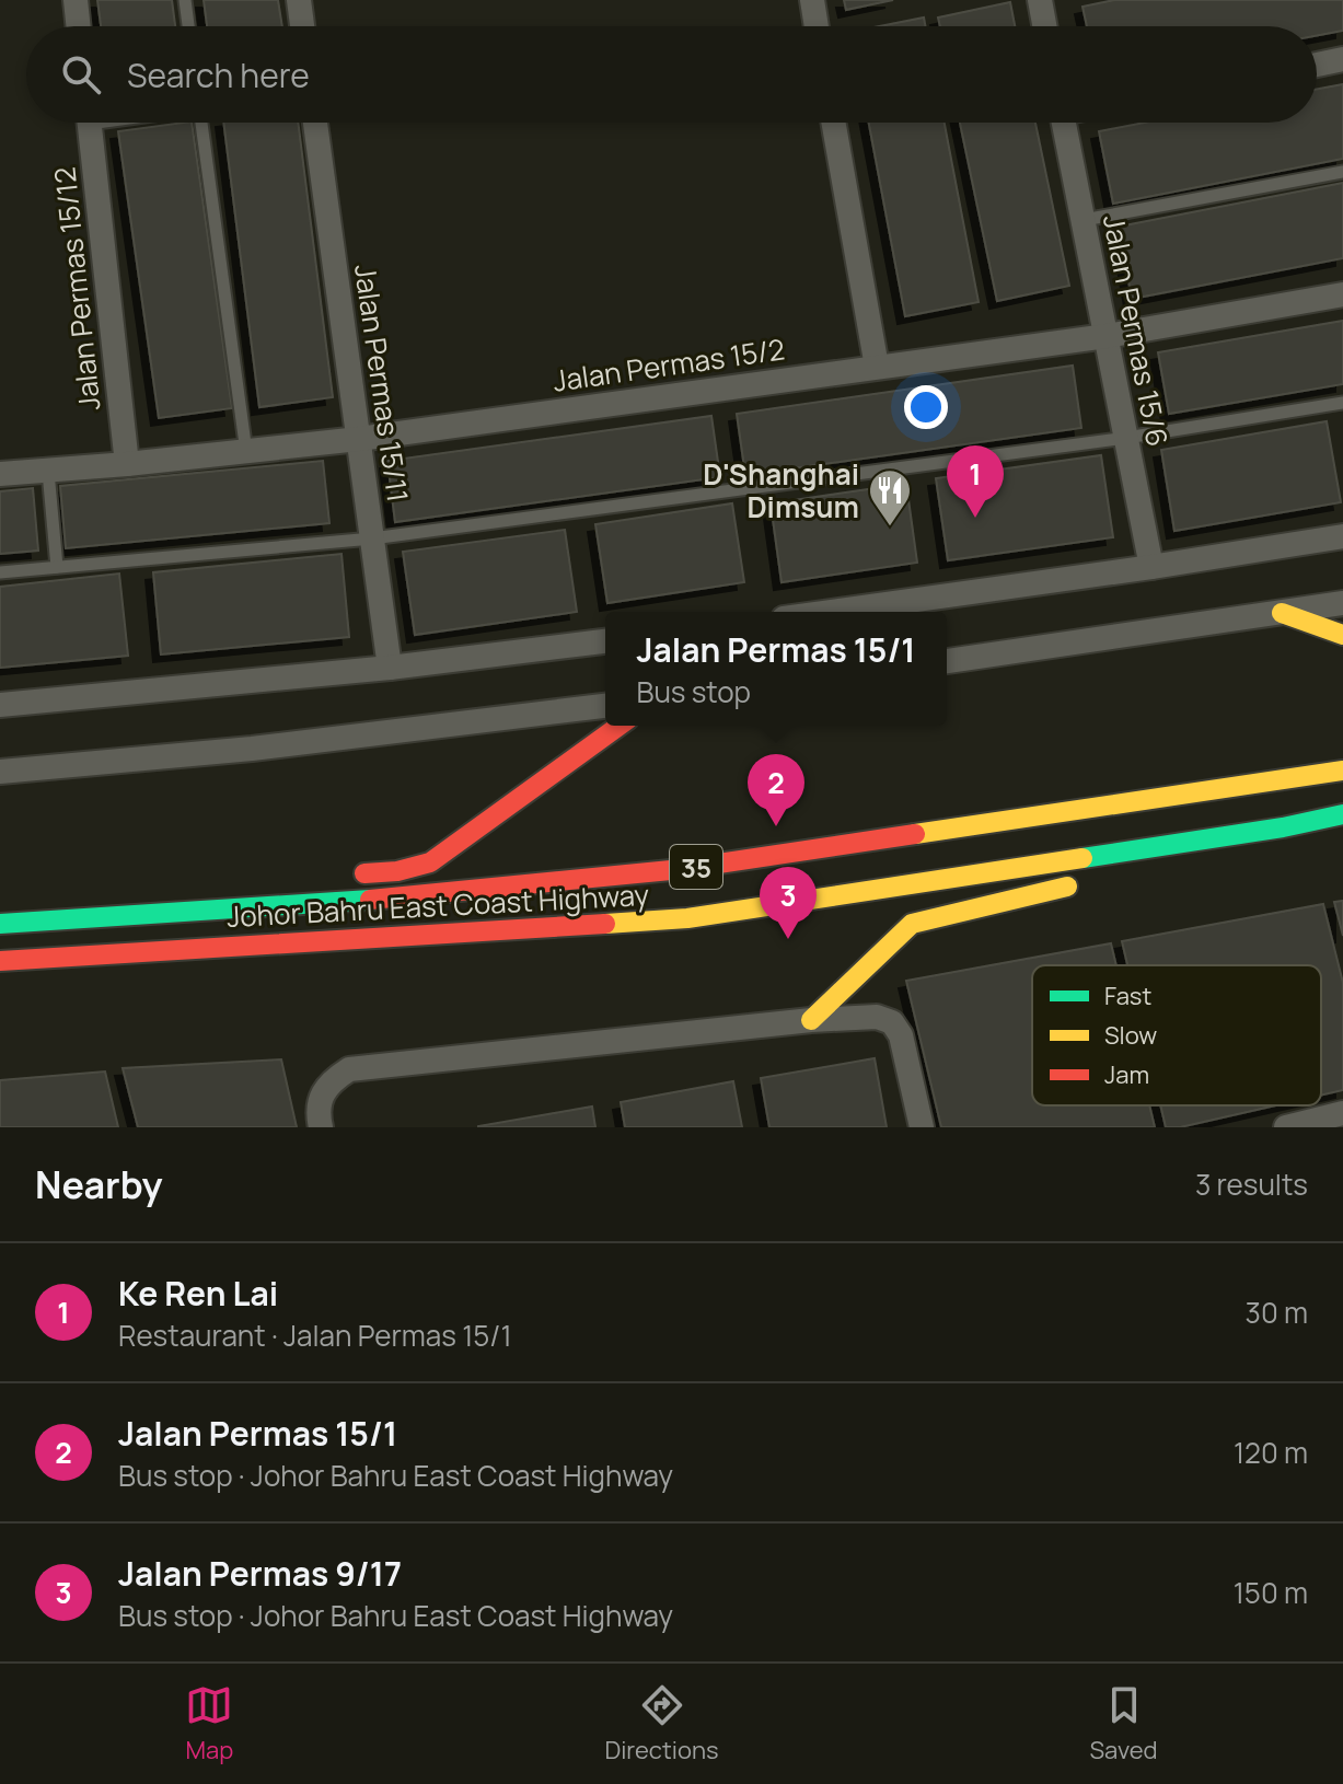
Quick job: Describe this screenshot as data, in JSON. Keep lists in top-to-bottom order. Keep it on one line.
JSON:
{"streets":{"highway":["35","Johor Bahru East Coast Highway"],"street":["Jalan Permas 15/12","Jalan Permas 15/6","Jalan Permas 15/2","Jalan Permas 15/11"]},"crossings":[["Jalan Permas 15/12","Jalan Permas 15/2"],["Jalan Permas 15/6","Jalan Permas 15/2"],["Jalan Permas 15/2","Jalan Permas 15/11"]],"places":{"restaurant":["D'Shanghai Dimsum"]},"legend":["Fast","Slow","Jam"],"page":{"search":"Search here","pins":["1","2","3"],"popup":["Jalan Permas 15/1","Bus stop"],"heading":["Nearby","3 results"],"list":[{"mark":"1","name":"Ke Ren Lai","note":"Restaurant · Jalan Permas 15/1","value":"30 m"},{"mark":"2","name":"Jalan Permas 15/1","note":"Bus stop · Johor Bahru East Coast Highway","value":"120 m"},{"mark":"3","name":"Jalan Permas 9/17","note":"Bus stop · Johor Bahru East Coast Highway","value":"150 m"}],"nav":["Map","Directions","Saved"]}}
